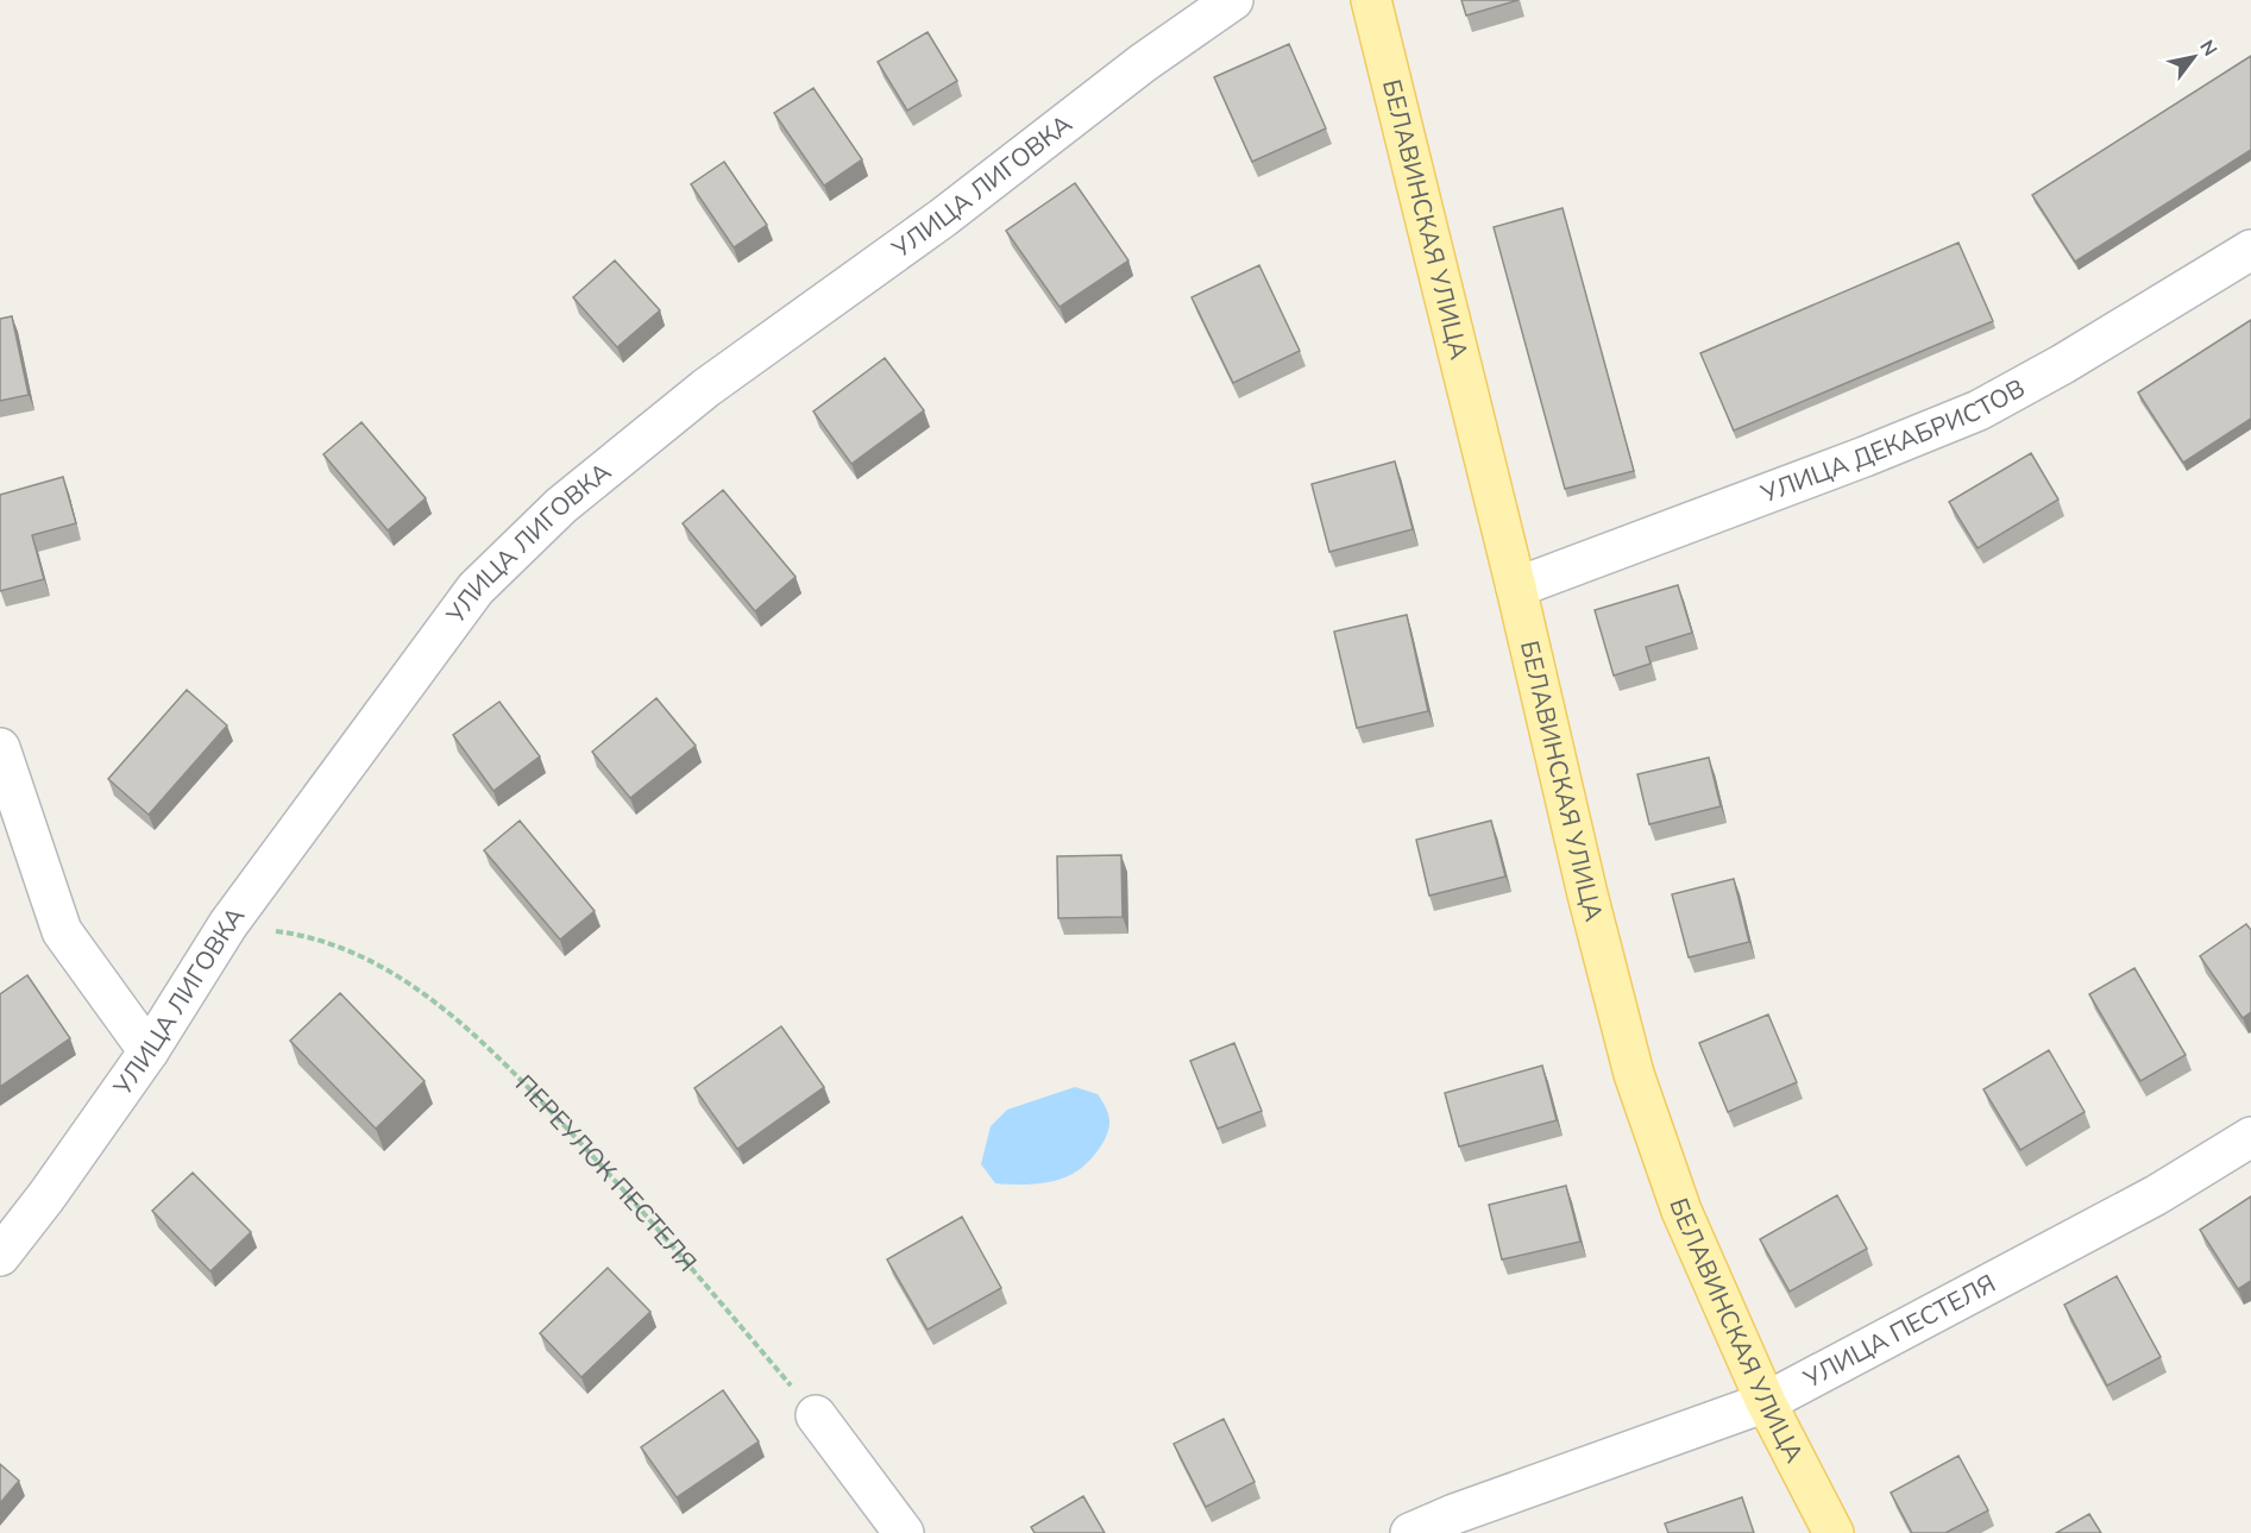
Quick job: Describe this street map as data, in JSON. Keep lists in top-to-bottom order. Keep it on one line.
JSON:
{"streets":{"main road":["БЕЛАВИНСКАЯ УЛИЦА"],"street":["УЛИЦА ЛИГОВКА","УЛИЦА ДЕКАБРИСТОВ","УЛИЦА ПЕСТЕЛЯ"],"path":["ПЕРЕУЛОК ПЕСТЕЛЯ"]},"crossings":[["УЛИЦА ЛИГОВКА","ПЕРЕУЛОК ПЕСТЕЛЯ"],["БЕЛАВИНСКАЯ УЛИЦА","УЛИЦА ДЕКАБРИСТОВ"],["БЕЛАВИНСКАЯ УЛИЦА","УЛИЦА ПЕСТЕЛЯ"]],"north":"top right"}
